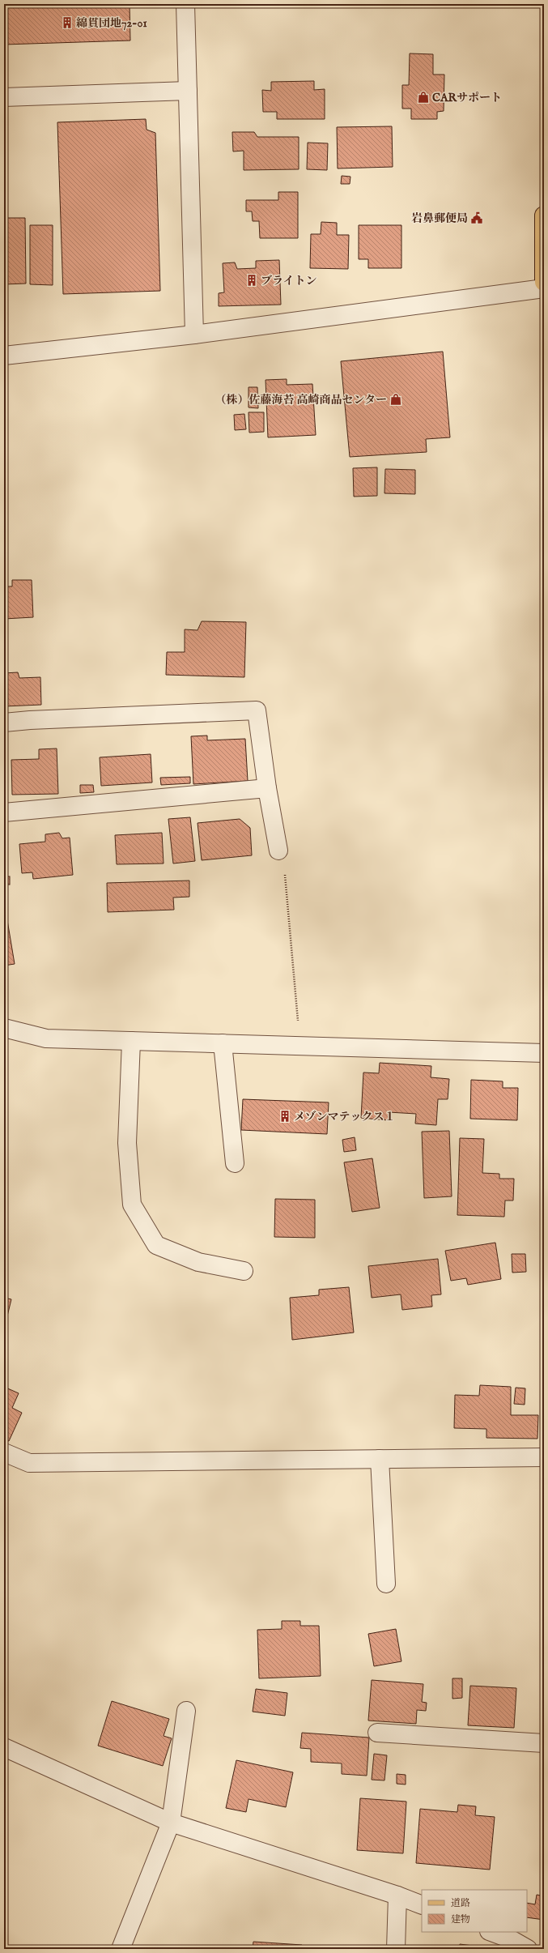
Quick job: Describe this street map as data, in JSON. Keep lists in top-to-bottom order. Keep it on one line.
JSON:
{"places":{"building":["綿貫団地72-01","ブライトン","メゾンマテックス１"],"shop":["CARサポート","（株）佐藤海苔 高崎商品センター"],"public building":["岩鼻郵便局"]},"legend":["道路","建物"]}
